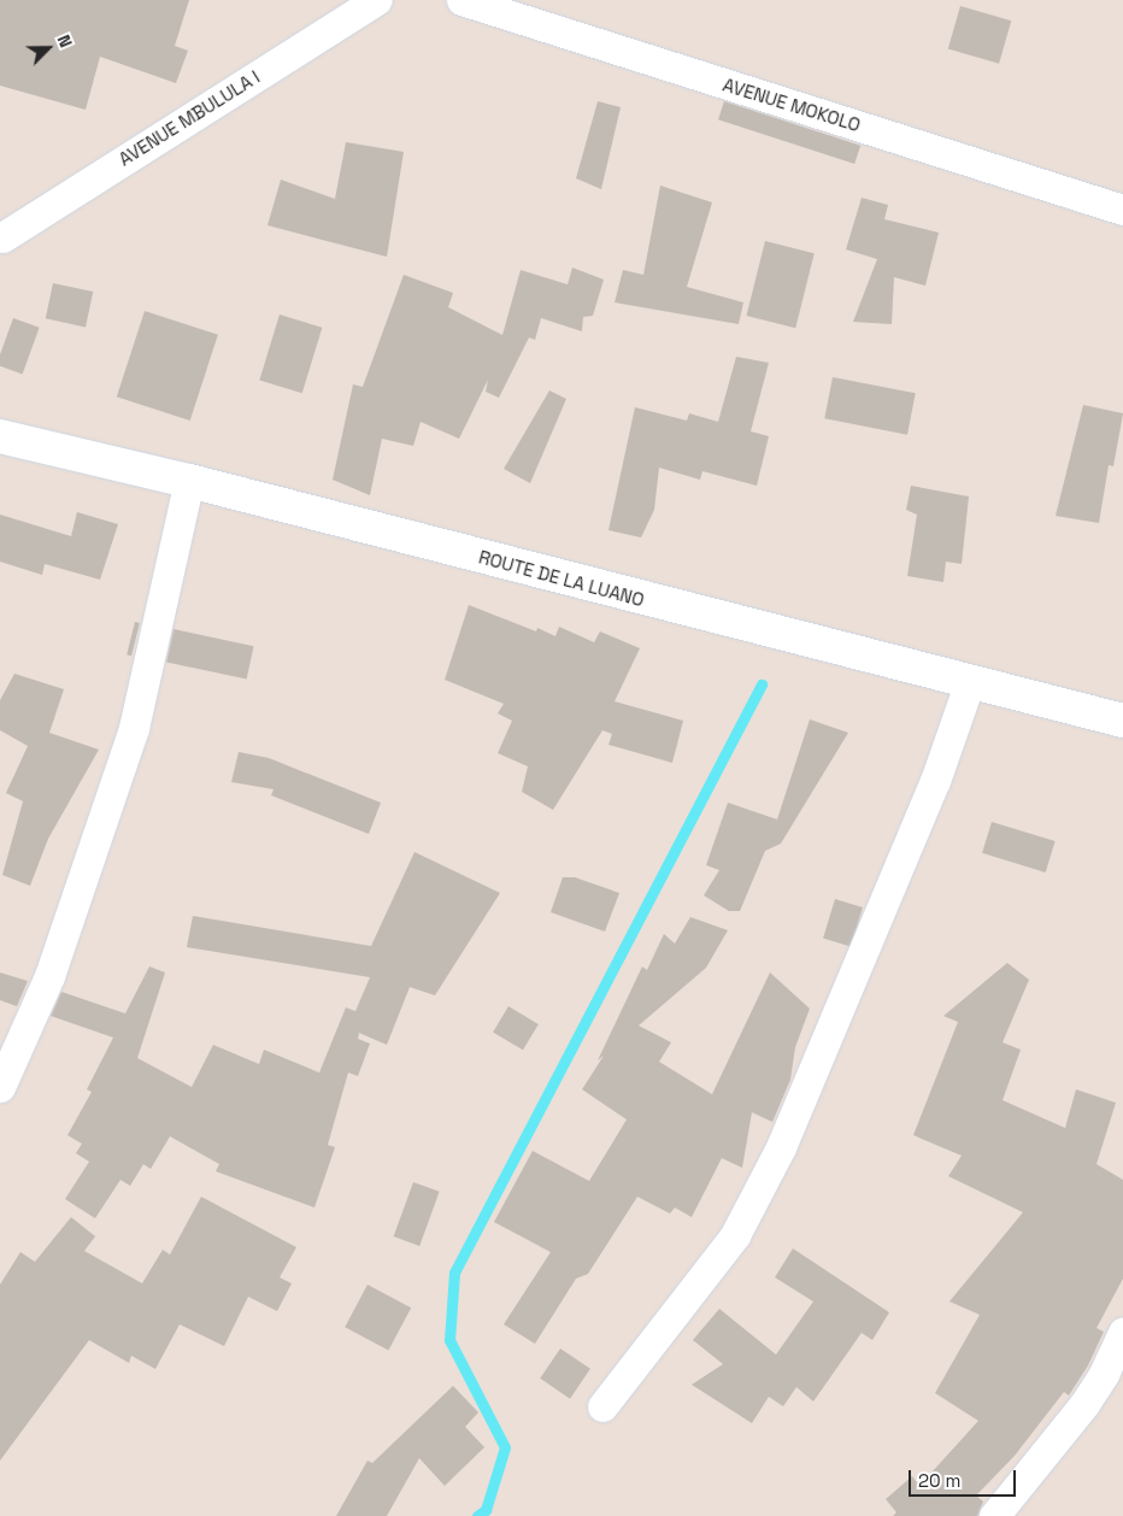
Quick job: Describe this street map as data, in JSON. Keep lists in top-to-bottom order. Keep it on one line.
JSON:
{"streets":{"street":["AVENUE MOKOLO","AVENUE MBULULA I","ROUTE DE LA LUANO"]},"scale_bar":"20 m","north":"top right"}
